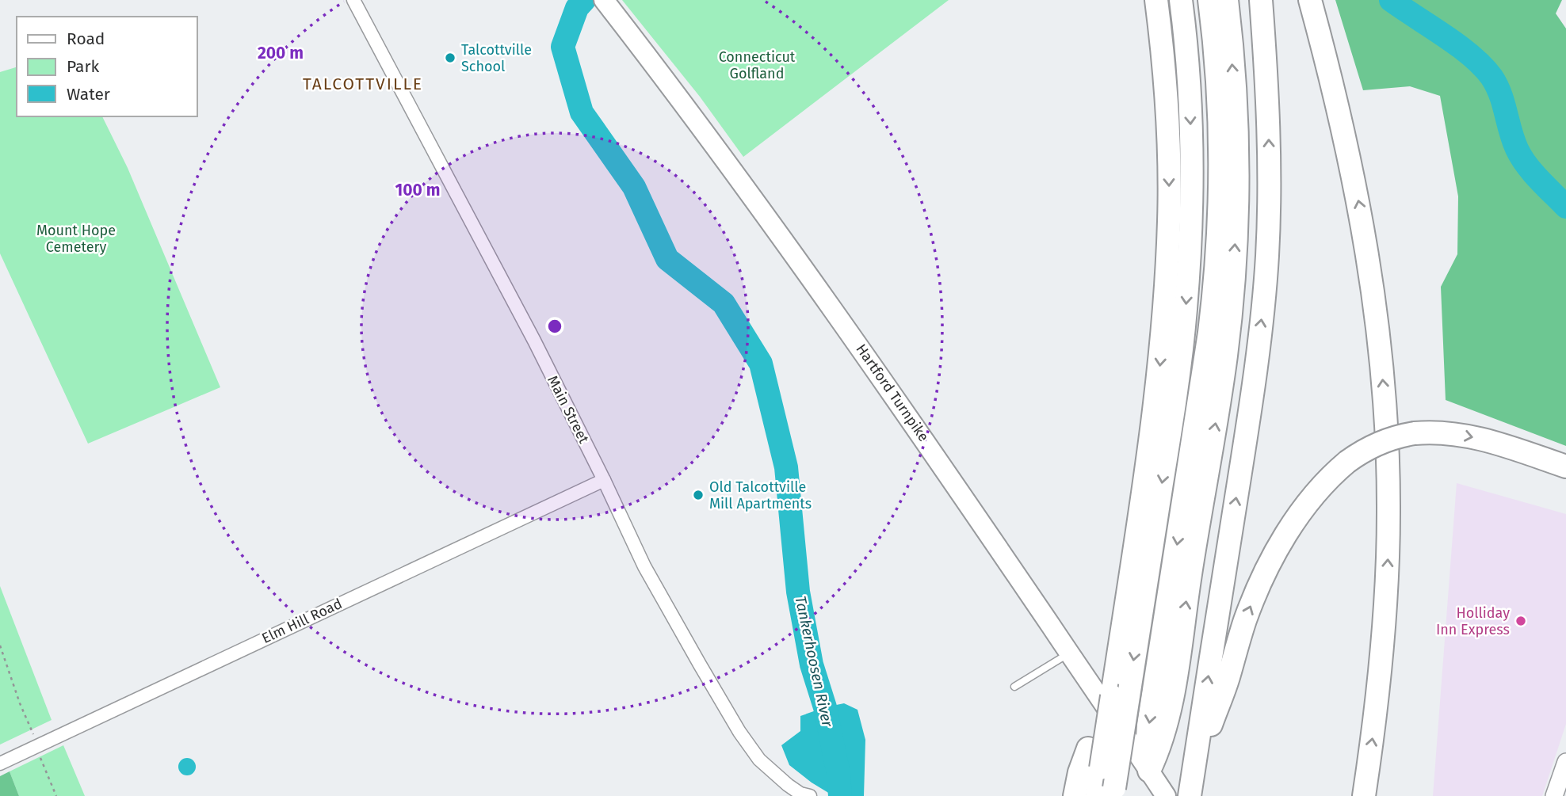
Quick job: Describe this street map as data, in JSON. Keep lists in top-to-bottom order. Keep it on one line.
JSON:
{"streets":{"main road":["Hartford Turnpike"],"street":["Main Street","Elm Hill Road"]},"crossings":[["Main Street","Elm Hill Road"]],"districts":["TALCOTTVILLE"],"water":["Tankerhoosen River"],"parks":["Connecticut Golfland","Mount Hope Cemetery"],"places":["Talcottville School","Old Talcottville Mill Apartments","Holliday Inn Express"],"legend":["Road","Park","Water"],"rings":["200 m","100 m"]}
